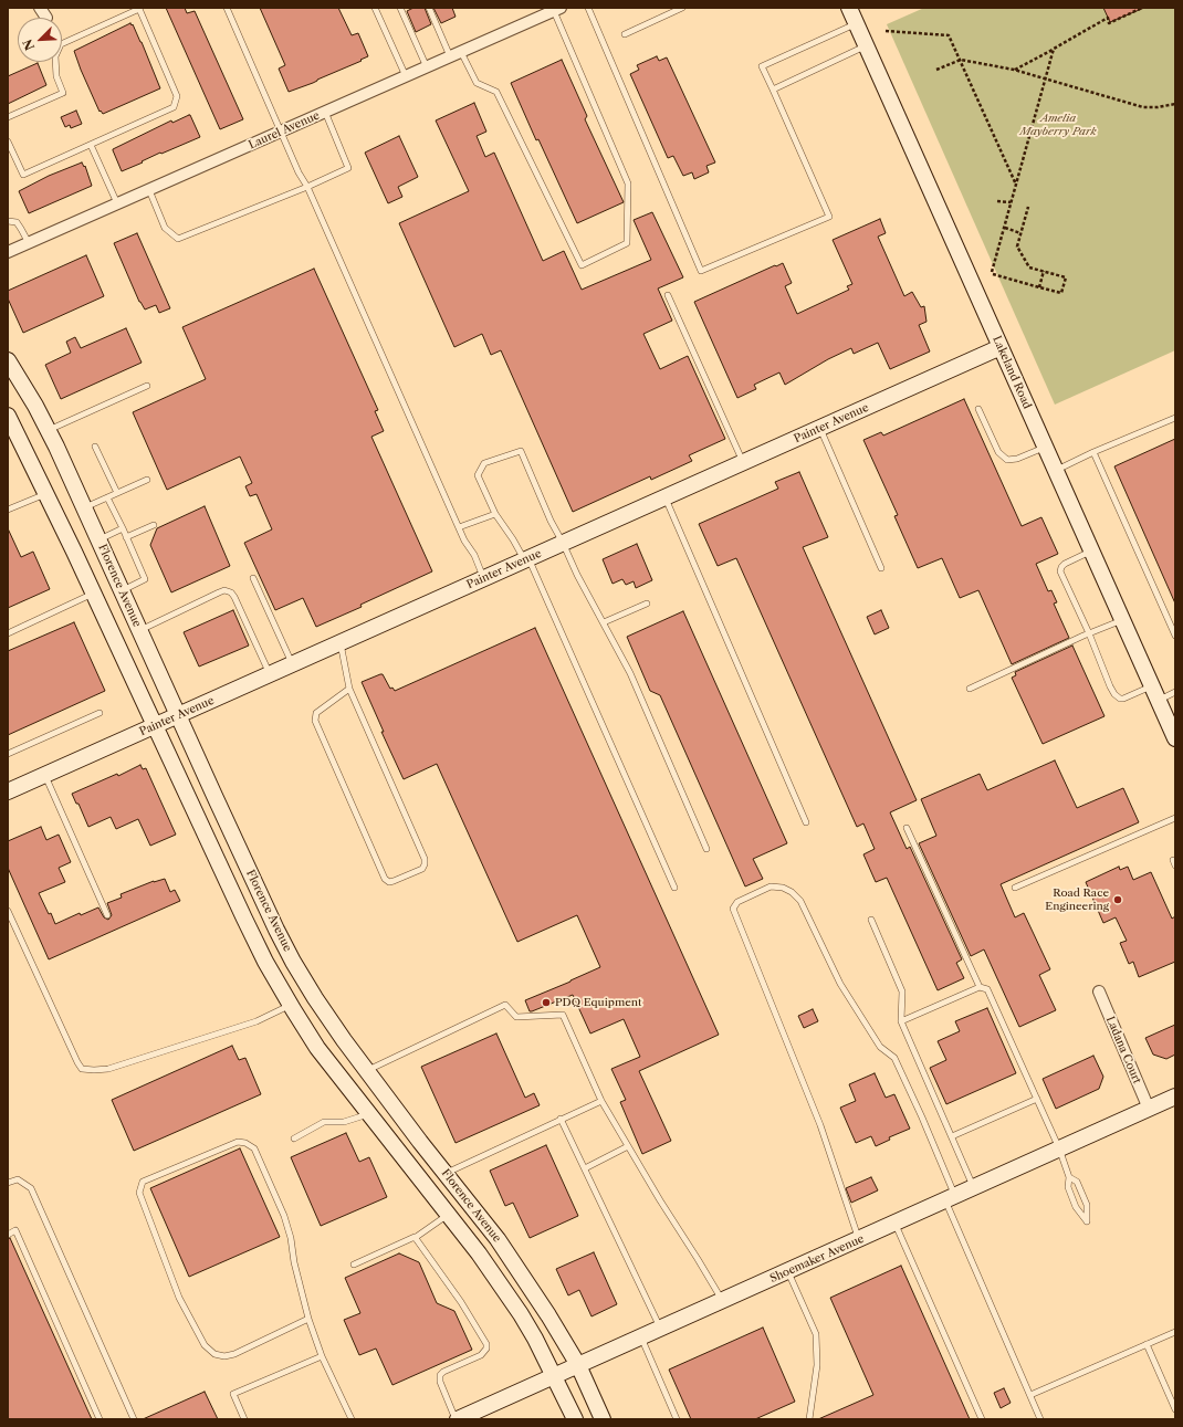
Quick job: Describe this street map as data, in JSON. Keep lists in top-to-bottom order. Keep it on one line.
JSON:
{"streets":{"main road":["Lakeland Road","Painter Avenue","Florence Avenue","Shoemaker Avenue"],"street":["Laurel Avenue","Ladana Court"]},"crossings":[["Lakeland Road","Painter Avenue"],["Painter Avenue","Florence Avenue"],["Florence Avenue","Shoemaker Avenue"],["Ladana Court","Shoemaker Avenue"]],"parks":["Amelia Mayberry Park"],"places":["Road Race Engineering","PDQ Equipment"],"north":"bottom left"}
